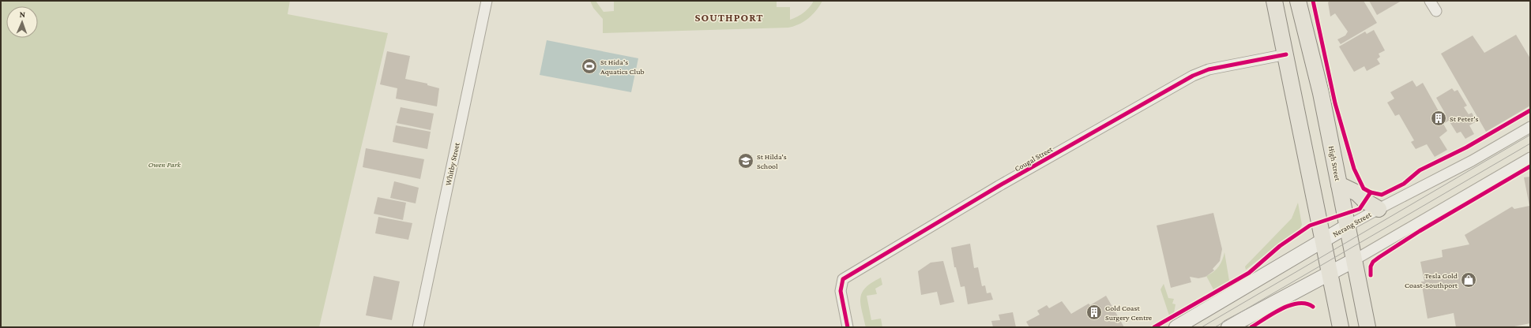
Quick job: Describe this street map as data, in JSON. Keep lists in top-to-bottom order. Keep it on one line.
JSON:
{"streets":{"main road":["High Street","Nerang Street"],"street":["Cougal Street","Whitby Street"]},"crossings":[["High Street","Nerang Street"]],"districts":["SOUTHPORT"],"parks":["Owen Park"],"places":{"sports":["St Hida's Aquatics Club"],"building":["St Peter's","Gold Coast Surgery Centre"],"school or university":["St Hilda's School"],"shop":["Tesla Gold Coast-Southport"]},"north":"top"}
